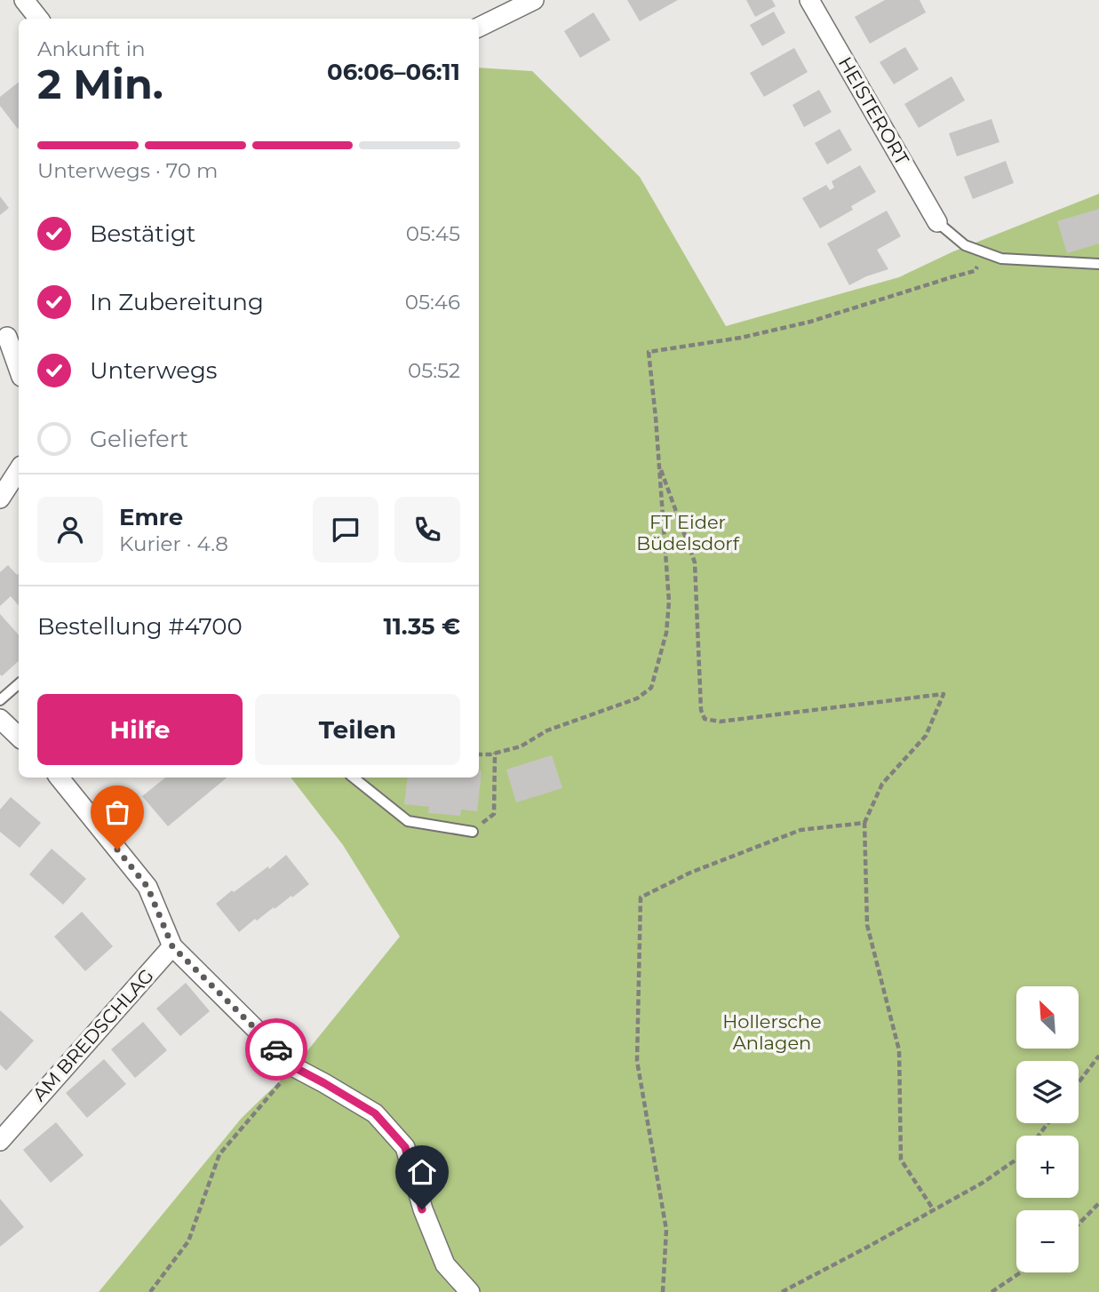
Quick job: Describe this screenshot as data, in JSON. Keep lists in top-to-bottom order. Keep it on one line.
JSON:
{"streets":{"street":["HEISTERORT","AM BREDSCHLAG"]},"parks":["FT Eider Büdelsdorf","Hollersche Anlagen"],"north":"top left","page":{"heading":["2 Min.","Ankunft in","06:06–06:11"],"panel":["Emre","Kurier · 4.8","Bestellung #4700","11.35 €"],"bar":"Unterwegs · 70 m","list":[["Bestätigt","05:45"],["In Zubereitung","05:46"],["Unterwegs","05:52"],"Geliefert"],"buttons":["Hilfe","Teilen"],"map_buttons":["+","−"]}}
